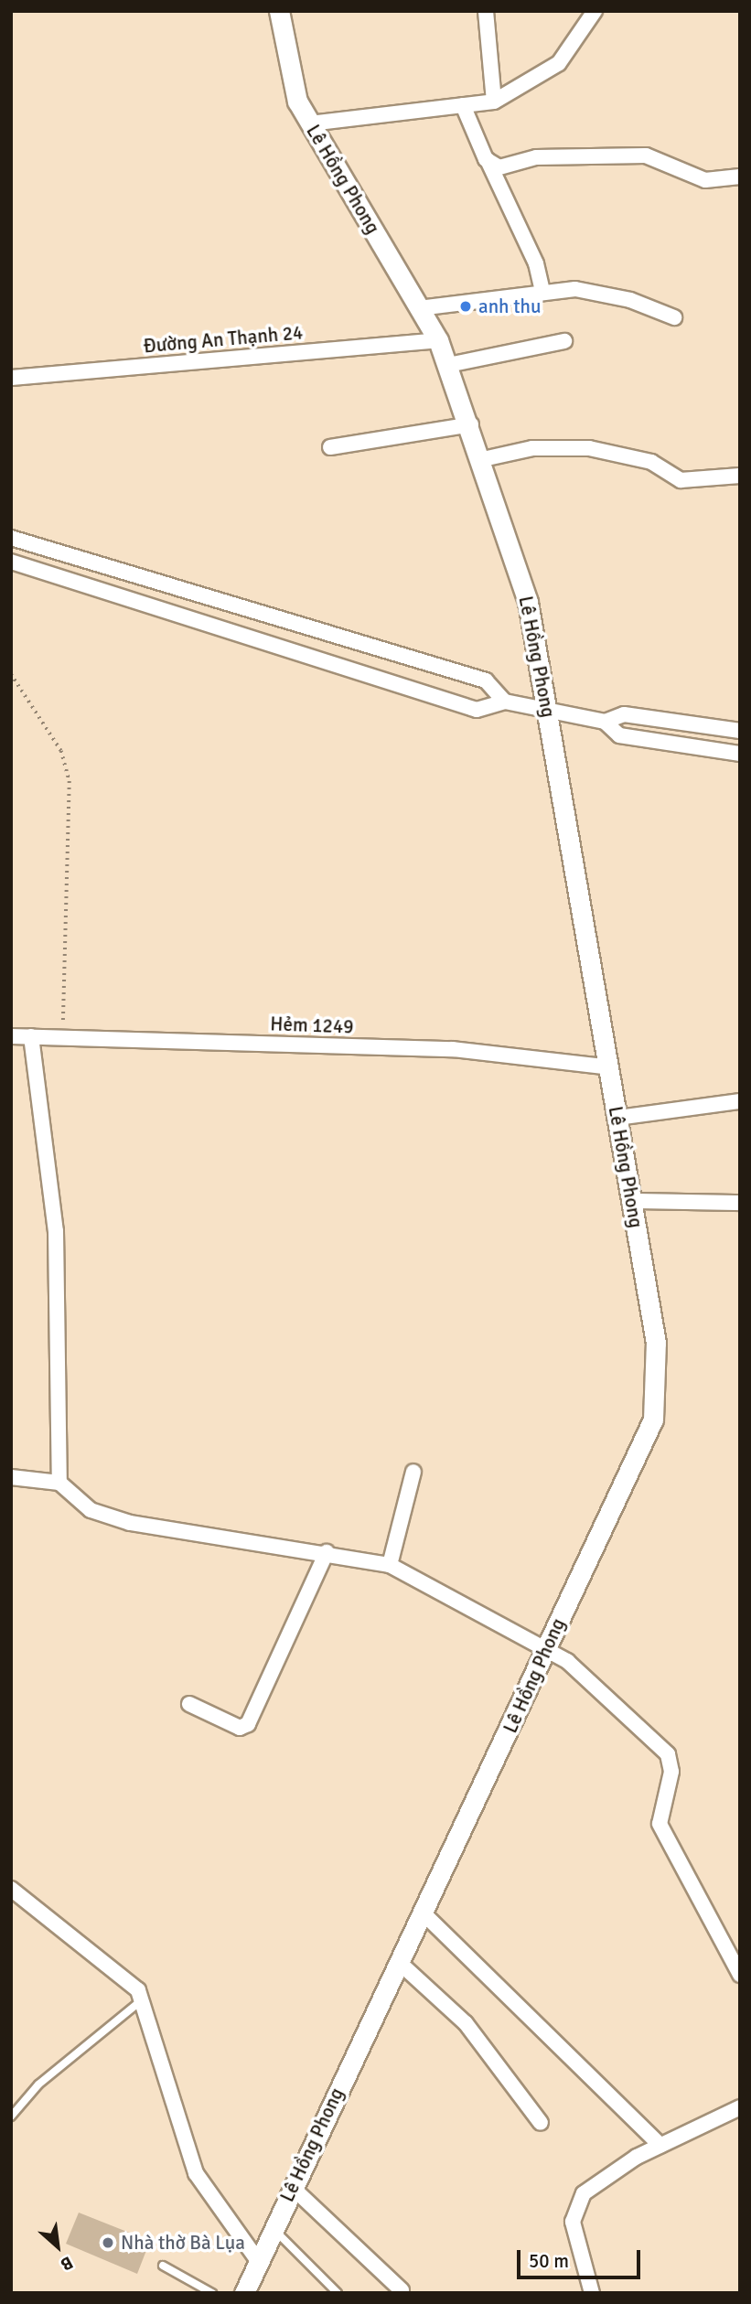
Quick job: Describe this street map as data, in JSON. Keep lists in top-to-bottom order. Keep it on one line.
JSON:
{"streets":{"street":["Lê Hồng Phong","Đường An Thạnh 24","Hẻm 1249"]},"crossings":[["Lê Hồng Phong","Đường An Thạnh 24"],["Lê Hồng Phong","Hẻm 1249"]],"places":["anh thu","Nhà thờ Bà Lụa"],"scale_bar":"50 m","north":"bottom right"}
